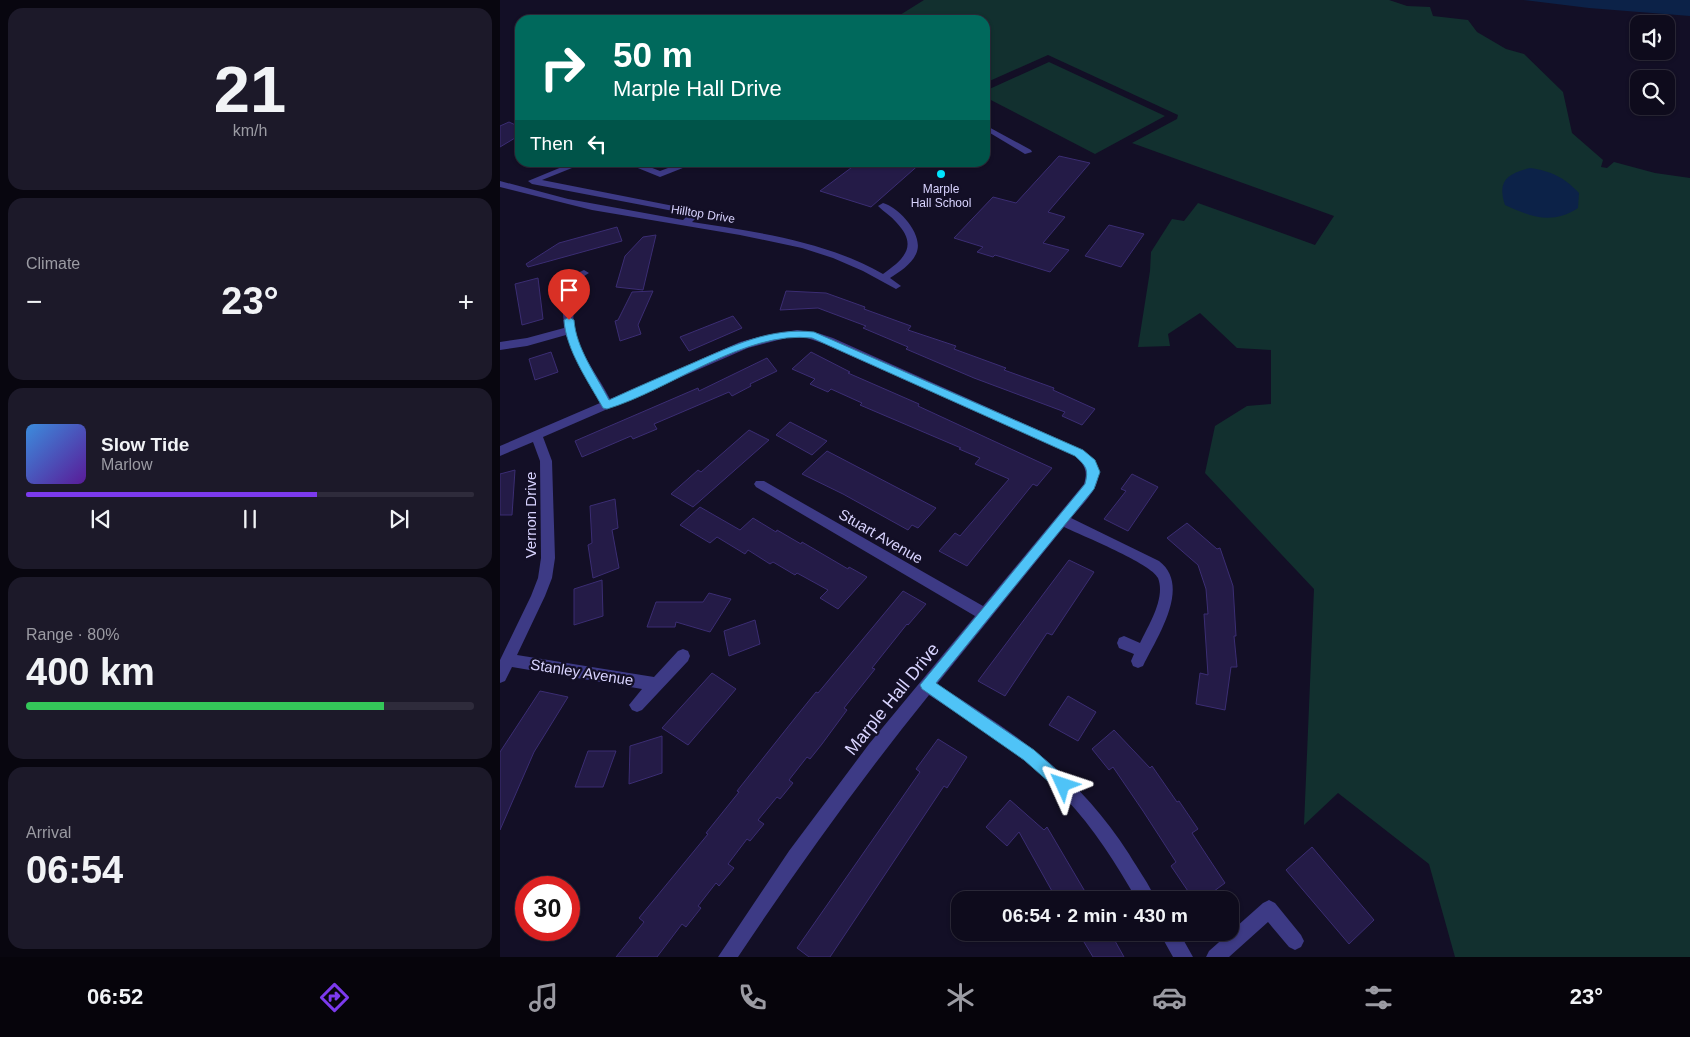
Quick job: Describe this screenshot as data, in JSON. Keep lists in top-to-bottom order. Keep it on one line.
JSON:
{"streets":{"street":["Hilltop Drive","Vernon Drive","Stuart Avenue","Stanley Avenue","Marple Hall Drive"]},"crossings":[["Vernon Drive","Stanley Avenue"],["Stuart Avenue","Marple Hall Drive"]],"places":["Marple Hall School"],"page":{"tile":[["21","km/h"],"Climate",["Range · 80%","400 km"],["Arrival","06:54"]],"turn":["50 m","Marple Hall Drive"],"then":"Then","heat":["−","23°","+"],"song":["Slow Tide","Marlow"],"limit":"30","trip":"06:54 · 2 min · 430 m","tabs":["06:52","23°"]}}
